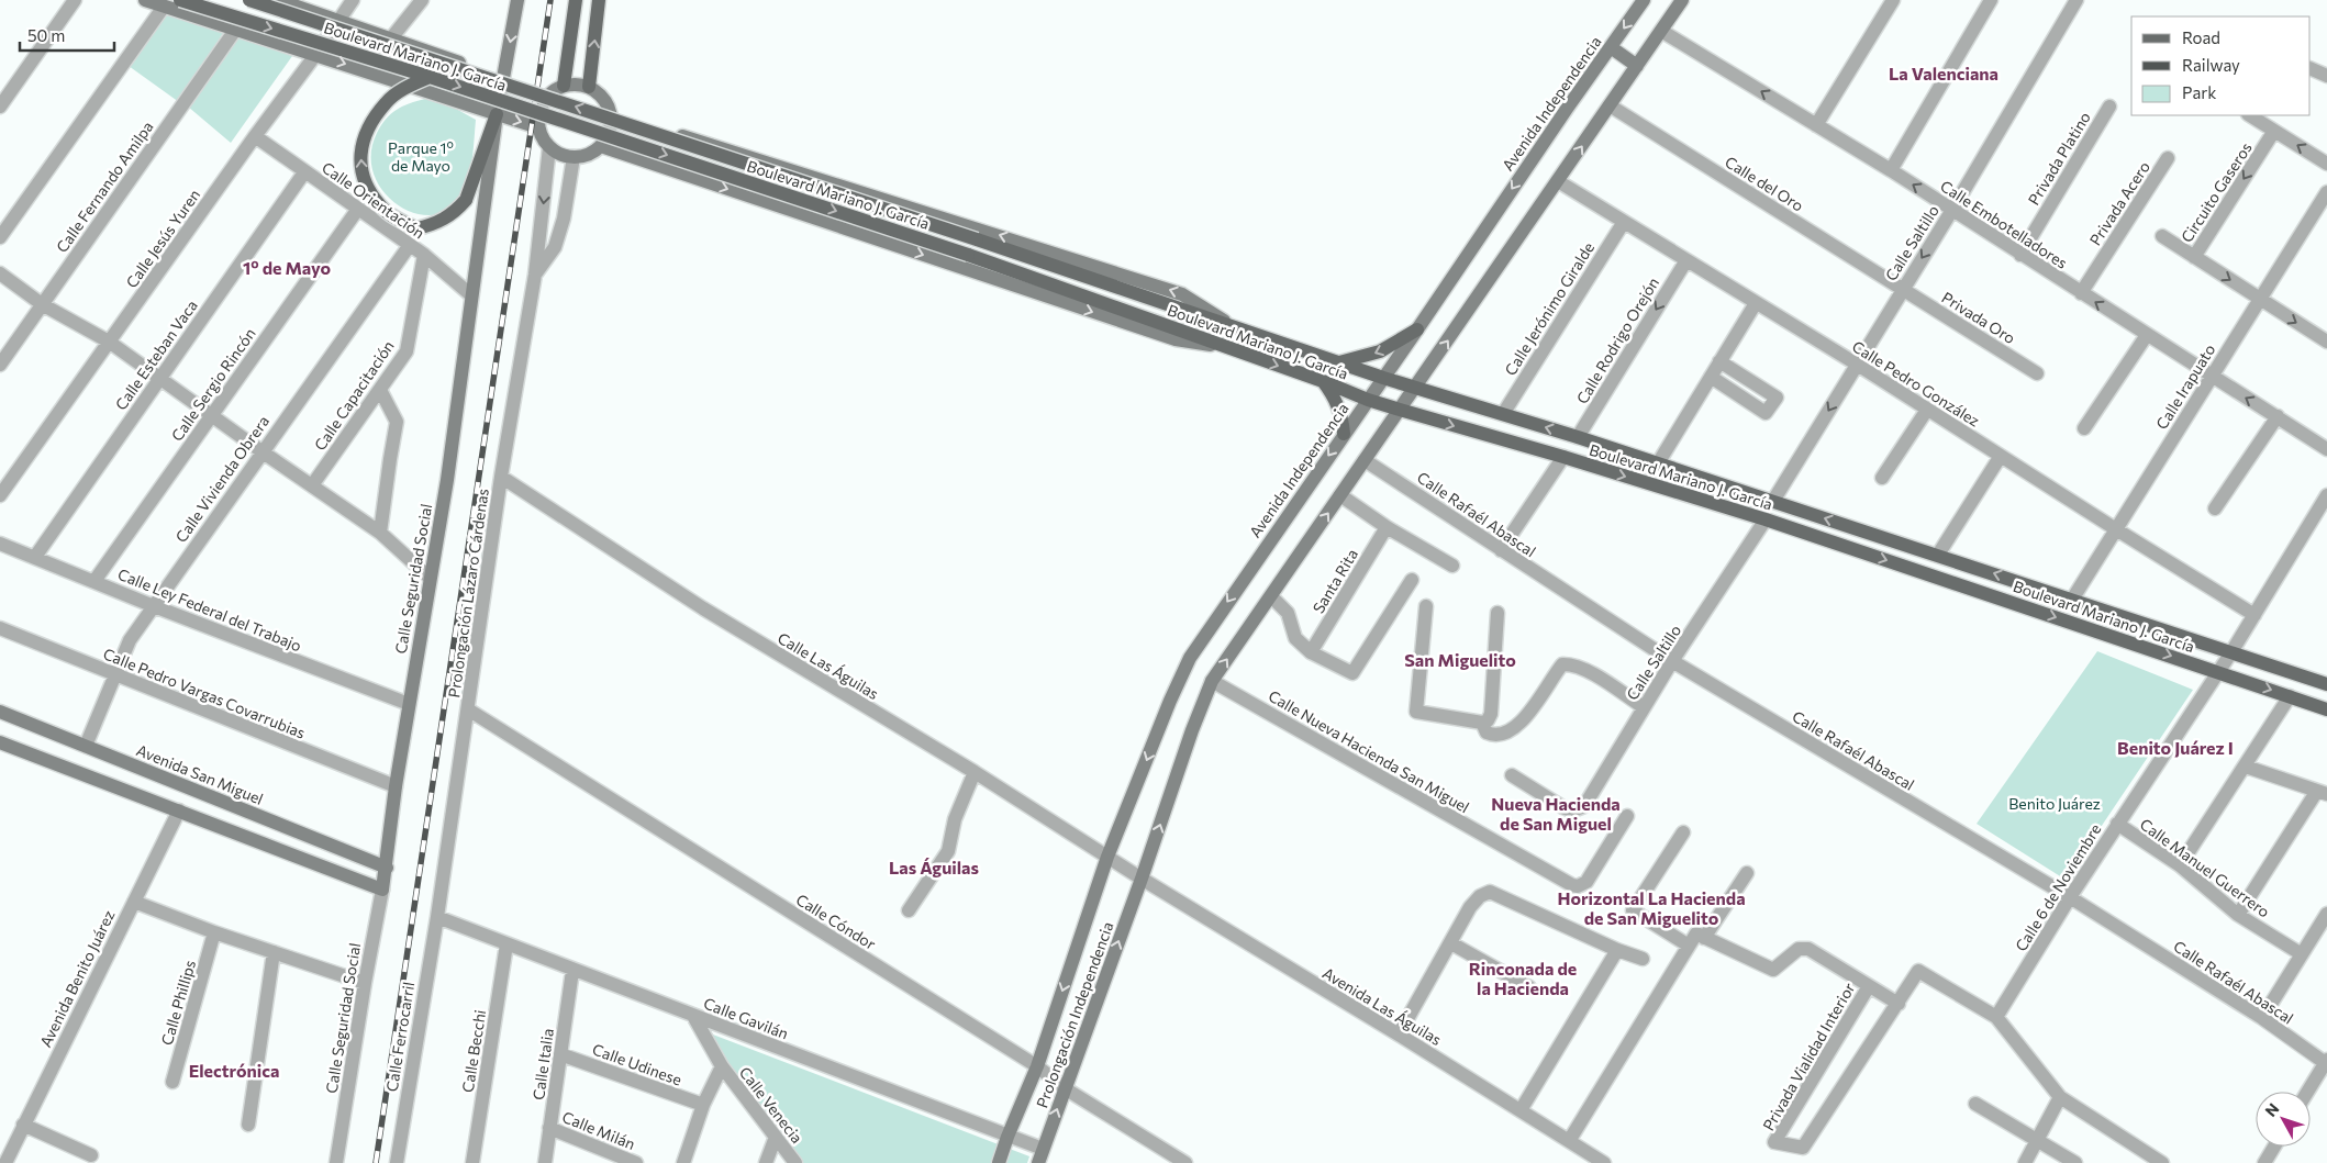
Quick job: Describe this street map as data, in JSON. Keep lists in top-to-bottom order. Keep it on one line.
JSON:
{"streets":{"main road":["Boulevard Mariano J. García"],"street":["Avenida Independencia","Privada Platino","Calle del Oro","Calle Fernando Amilpa","Circuito Gaseros","Calle Orientación","Privada Acero","Calle Embotelladores","Calle Jesús Yuren","Calle Saltillo","Calle Jerónimo Giralde","Privada Oro","Calle Rodrigo Orejón","Calle Esteban Vaca","Calle Pedro González","Calle Sergio Rincón","Calle Irapuato","Calle Capacitación","Calle Vivienda Obrera","Calle Rafaél Abascal","Calle Seguridad Social","Santa Rita","Prolongación Lázaro Cárdenas","Calle Ley Federal del Trabajo","Calle Las Águilas","Calle Pedro Vargas Covarrubias","Calle Nueva Hacienda San Miguel","Avenida San Miguel","Calle Manuel Guerrero","Calle 6 de Noviembre","Calle Cóndor","Avenida Benito Juárez","Calle Phillips","Avenida Las Águilas","Prolongación Independencia","Calle Gavilán","Calle Ferrocarril","Calle Becchi","Privada Vialidad Interior","Calle Italia","Calle Udinese","Calle Venecia","Calle Milán"]},"crossings":[["Boulevard Mariano J. García","Avenida Independencia"],["Boulevard Mariano J. García","Calle Saltillo"],["Boulevard Mariano J. García","Calle Jerónimo Giralde"],["Boulevard Mariano J. García","Calle Rodrigo Orejón"],["Boulevard Mariano J. García","Calle Irapuato"],["Boulevard Mariano J. García","Calle 6 de Noviembre"],["Avenida Independencia","Calle Las Águilas"],["Avenida Independencia","Prolongación Independencia"],["Privada Platino","Calle Embotelladores"],["Calle del Oro","Calle Saltillo"],["Calle del Oro","Privada Oro"],["Circuito Gaseros","Calle Irapuato"],["Calle Orientación","Calle Jesús Yuren"],["Calle Orientación","Calle Esteban Vaca"],["Calle Orientación","Calle Sergio Rincón"],["Calle Orientación","Calle Capacitación"],["Calle Orientación","Calle Vivienda Obrera"],["Calle Orientación","Calle Seguridad Social"],["Privada Acero","Calle Embotelladores"],["Calle Embotelladores","Calle Saltillo"],["Calle Embotelladores","Calle Irapuato"],["Calle Saltillo","Privada Oro"],["Calle Saltillo","Calle Pedro González"],["Calle Saltillo","Calle Rafaél Abascal"],["Calle Jerónimo Giralde","Calle Pedro González"],["Calle Rodrigo Orejón","Calle Pedro González"],["Calle Esteban Vaca","Calle Ley Federal del Trabajo"],["Calle Pedro González","Calle Irapuato"],["Calle Pedro González","Calle 6 de Noviembre"],["Calle Sergio Rincón","Calle Ley Federal del Trabajo"],["Calle Vivienda Obrera","Calle Ley Federal del Trabajo"],["Calle Vivienda Obrera","Calle Pedro Vargas Covarrubias"],["Calle Vivienda Obrera","Avenida San Miguel"],["Calle Rafaél Abascal","Calle 6 de Noviembre"],["Calle Seguridad Social","Calle Ley Federal del Trabajo"],["Calle Seguridad Social","Calle Pedro Vargas Covarrubias"],["Calle Seguridad Social","Avenida San Miguel"],["Prolongación Lázaro Cárdenas","Calle Las Águilas"],["Prolongación Lázaro Cárdenas","Calle Cóndor"],["Prolongación Lázaro Cárdenas","Calle Gavilán"],["Prolongación Lázaro Cárdenas","Calle Ferrocarril"],["Calle Las Águilas","Avenida Las Águilas"],["Calle Las Águilas","Prolongación Independencia"],["Calle Manuel Guerrero","Calle 6 de Noviembre"],["Calle 6 de Noviembre","Privada Vialidad Interior"],["Calle Cóndor","Prolongación Independencia"],["Avenida Las Águilas","Prolongación Independencia"],["Prolongación Independencia","Calle Gavilán"],["Calle Gavilán","Calle Ferrocarril"],["Calle Gavilán","Calle Becchi"],["Calle Gavilán","Calle Italia"],["Calle Gavilán","Calle Venecia"],["Calle Italia","Calle Udinese"],["Calle Italia","Calle Milán"]],"one_way":["Calle Embotelladores"],"districts":["La Valenciana","1º de Mayo","San Miguelito","Benito Juárez I","Nueva Hacienda de San Miguel","Las Águilas","Horizontal La Hacienda de San Miguelito","Rinconada de la Hacienda","Electrónica"],"parks":["Parque 1º de Mayo","Benito Juárez"],"legend":["Road","Railway","Park"],"scale_bar":"50 m","north":"top left"}
